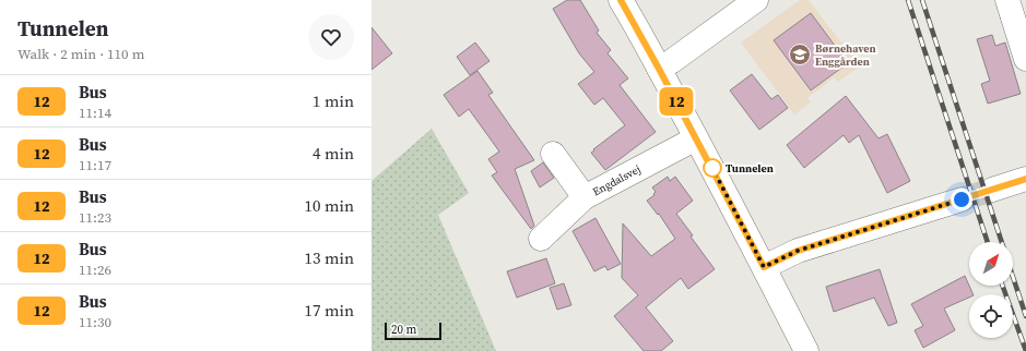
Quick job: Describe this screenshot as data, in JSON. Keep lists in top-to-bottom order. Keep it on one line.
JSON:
{"streets":{"street":["Engdalsvej"]},"places":{"school or university":["Børnehaven Enggården"],"other":["Tunnelen"]},"lines":["bus line 12"],"scale_bar":"20 m","north":"top right","page":{"heading":["Tunnelen","Walk · 2 min · 110 m"],"on_map":"12","list":[{"mark":"12","name":"Bus","note":"11:14","value":"1 min"},{"mark":"12","name":"Bus","note":"11:17","value":"4 min"},{"mark":"12","name":"Bus","note":"11:23","value":"10 min"},{"mark":"12","name":"Bus","note":"11:26","value":"13 min"},{"mark":"12","name":"Bus","note":"11:30","value":"17 min"}],"scale":"20 m"}}
